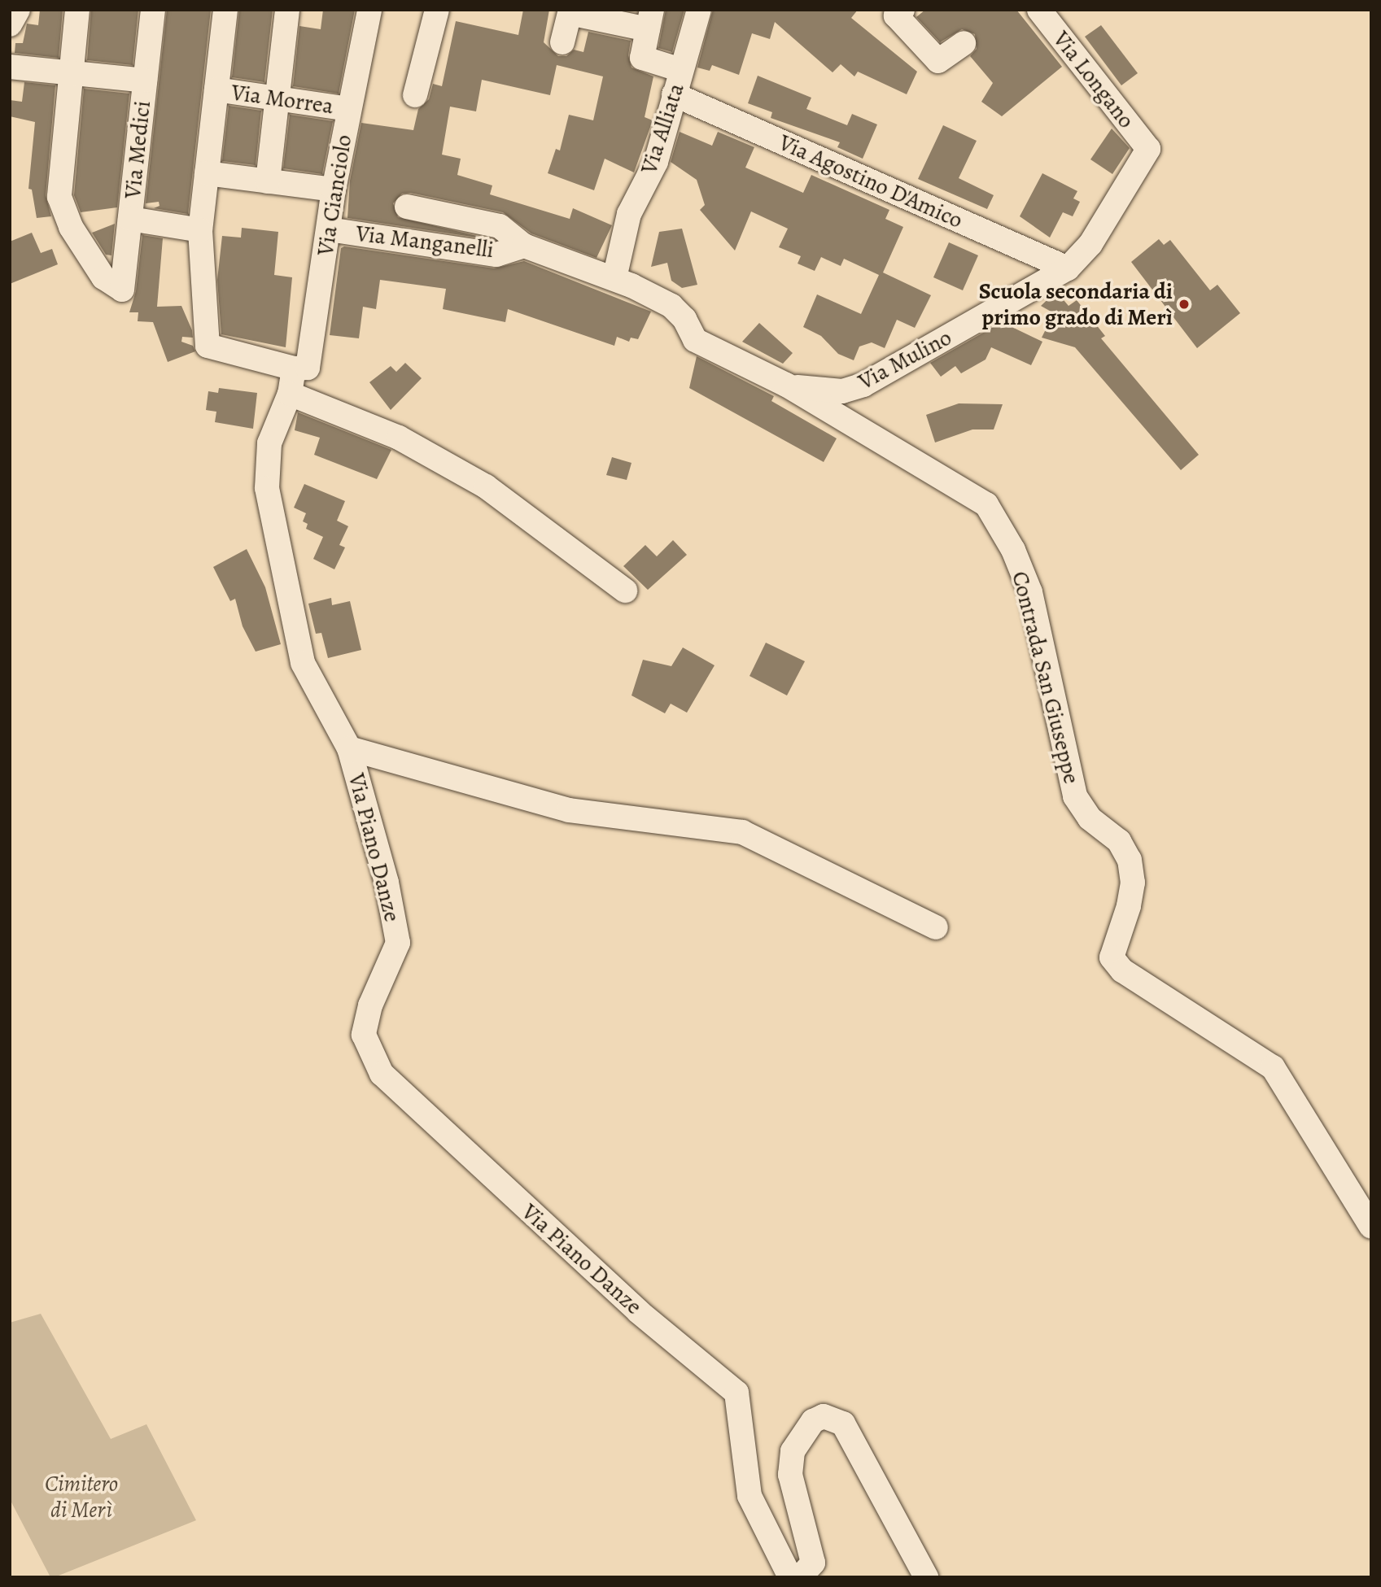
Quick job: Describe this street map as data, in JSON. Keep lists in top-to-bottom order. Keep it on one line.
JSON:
{"streets":{"street":["Via Longano","Via Morrea","Via Alliata","Via Medici","Via Agostino D'Amico","Via Cianciolo","Via Manganelli","Via Mulino","Contrada San Giuseppe","Via Piano Danze"]},"crossings":[["Via Longano","Via Mulino"],["Via Morrea","Via Cianciolo"],["Via Alliata","Via Agostino D'Amico"],["Via Alliata","Via Manganelli"],["Via Agostino D'Amico","Via Mulino"],["Via Cianciolo","Via Manganelli"],["Via Cianciolo","Via Piano Danze"],["Via Manganelli","Via Mulino"],["Via Manganelli","Contrada San Giuseppe"],["Via Mulino","Contrada San Giuseppe"]],"parks":["Cimitero di Merì"],"places":["Scuola secondaria di primo grado di Merì"]}
